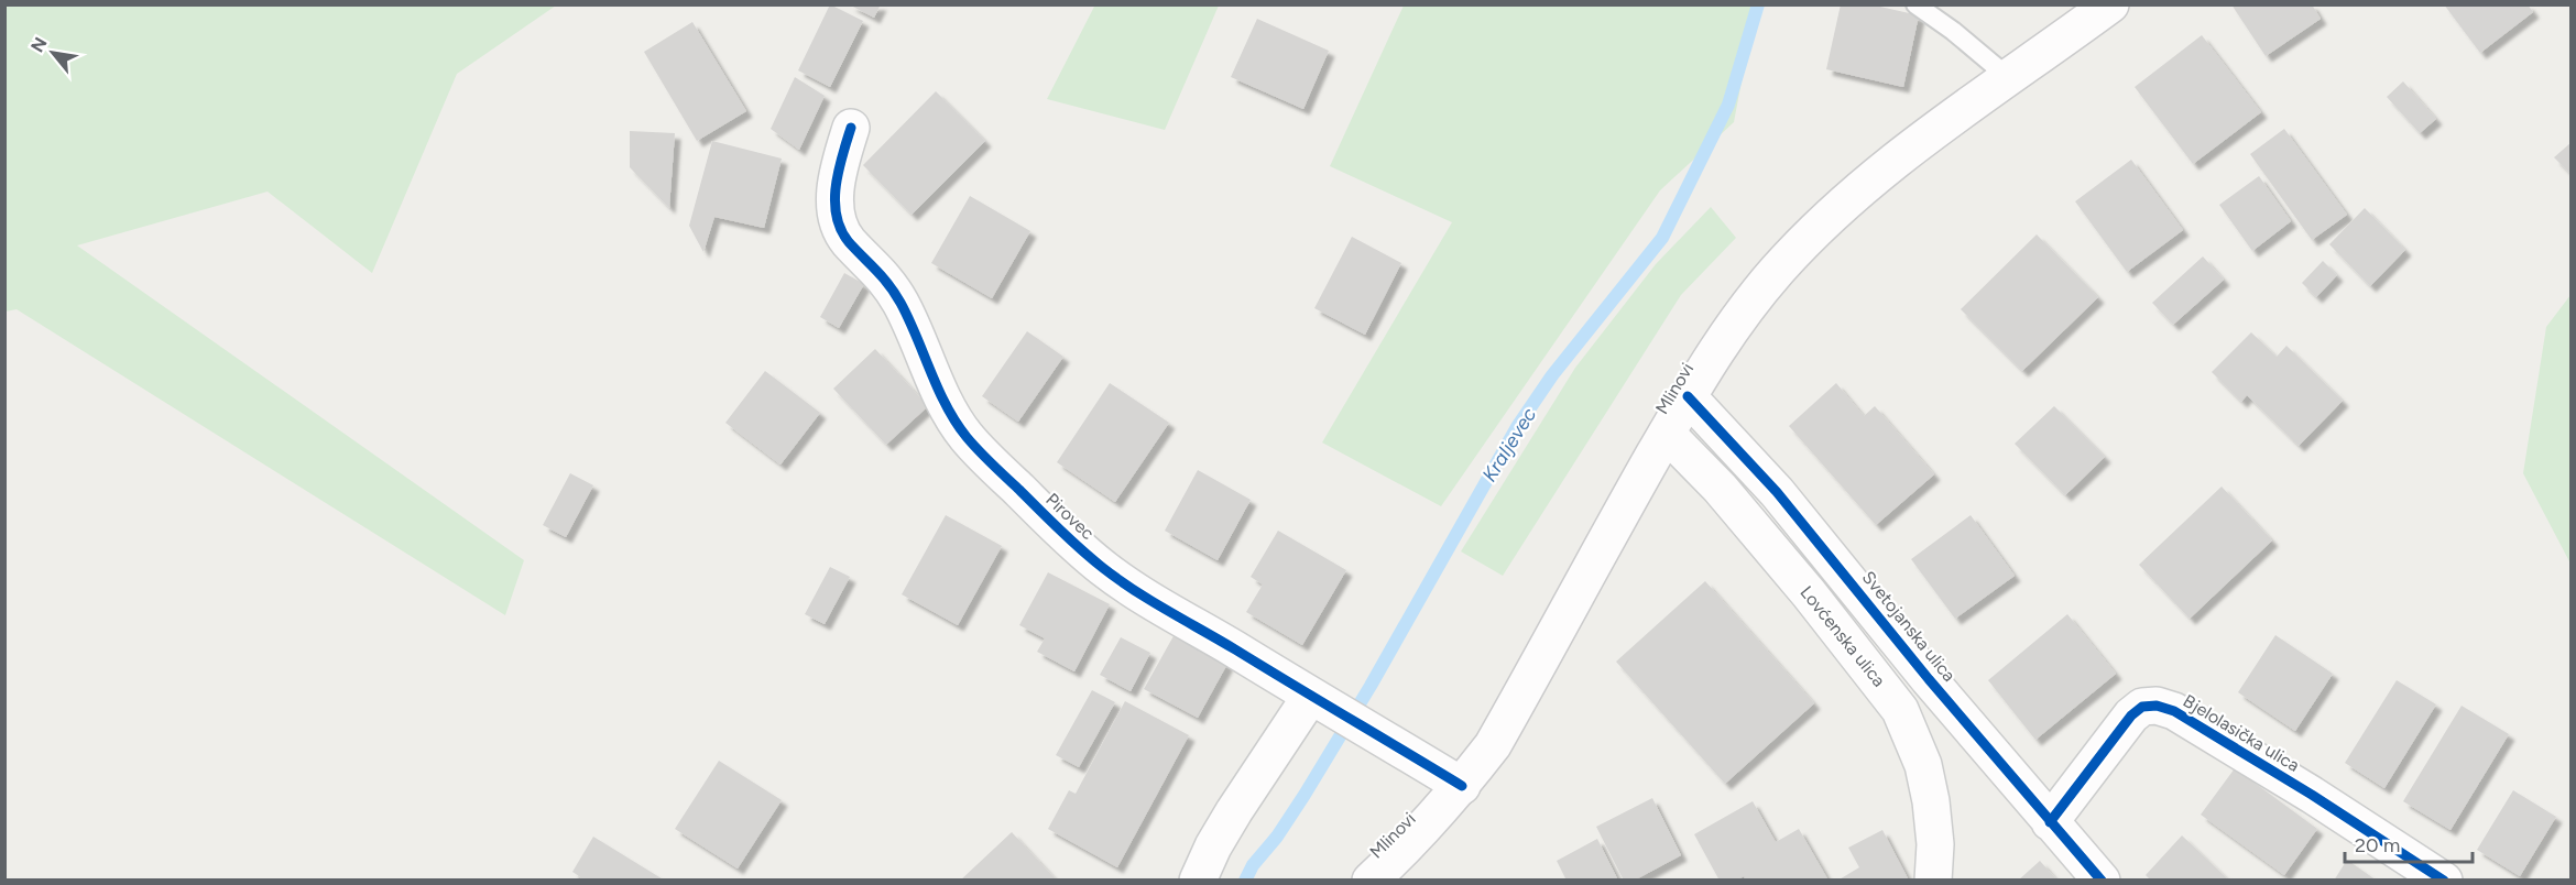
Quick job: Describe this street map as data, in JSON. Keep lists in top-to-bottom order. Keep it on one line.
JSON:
{"streets":{"street":["Mlinovi","Pirovec","Svetojanska ulica","Lovćenska ulica","Bjelolasička ulica"]},"crossings":[["Mlinovi","Pirovec"],["Mlinovi","Svetojanska ulica"],["Mlinovi","Lovćenska ulica"],["Svetojanska ulica","Bjelolasička ulica"]],"water":["Kraljevec"],"scale_bar":"20 m","north":"top left"}
